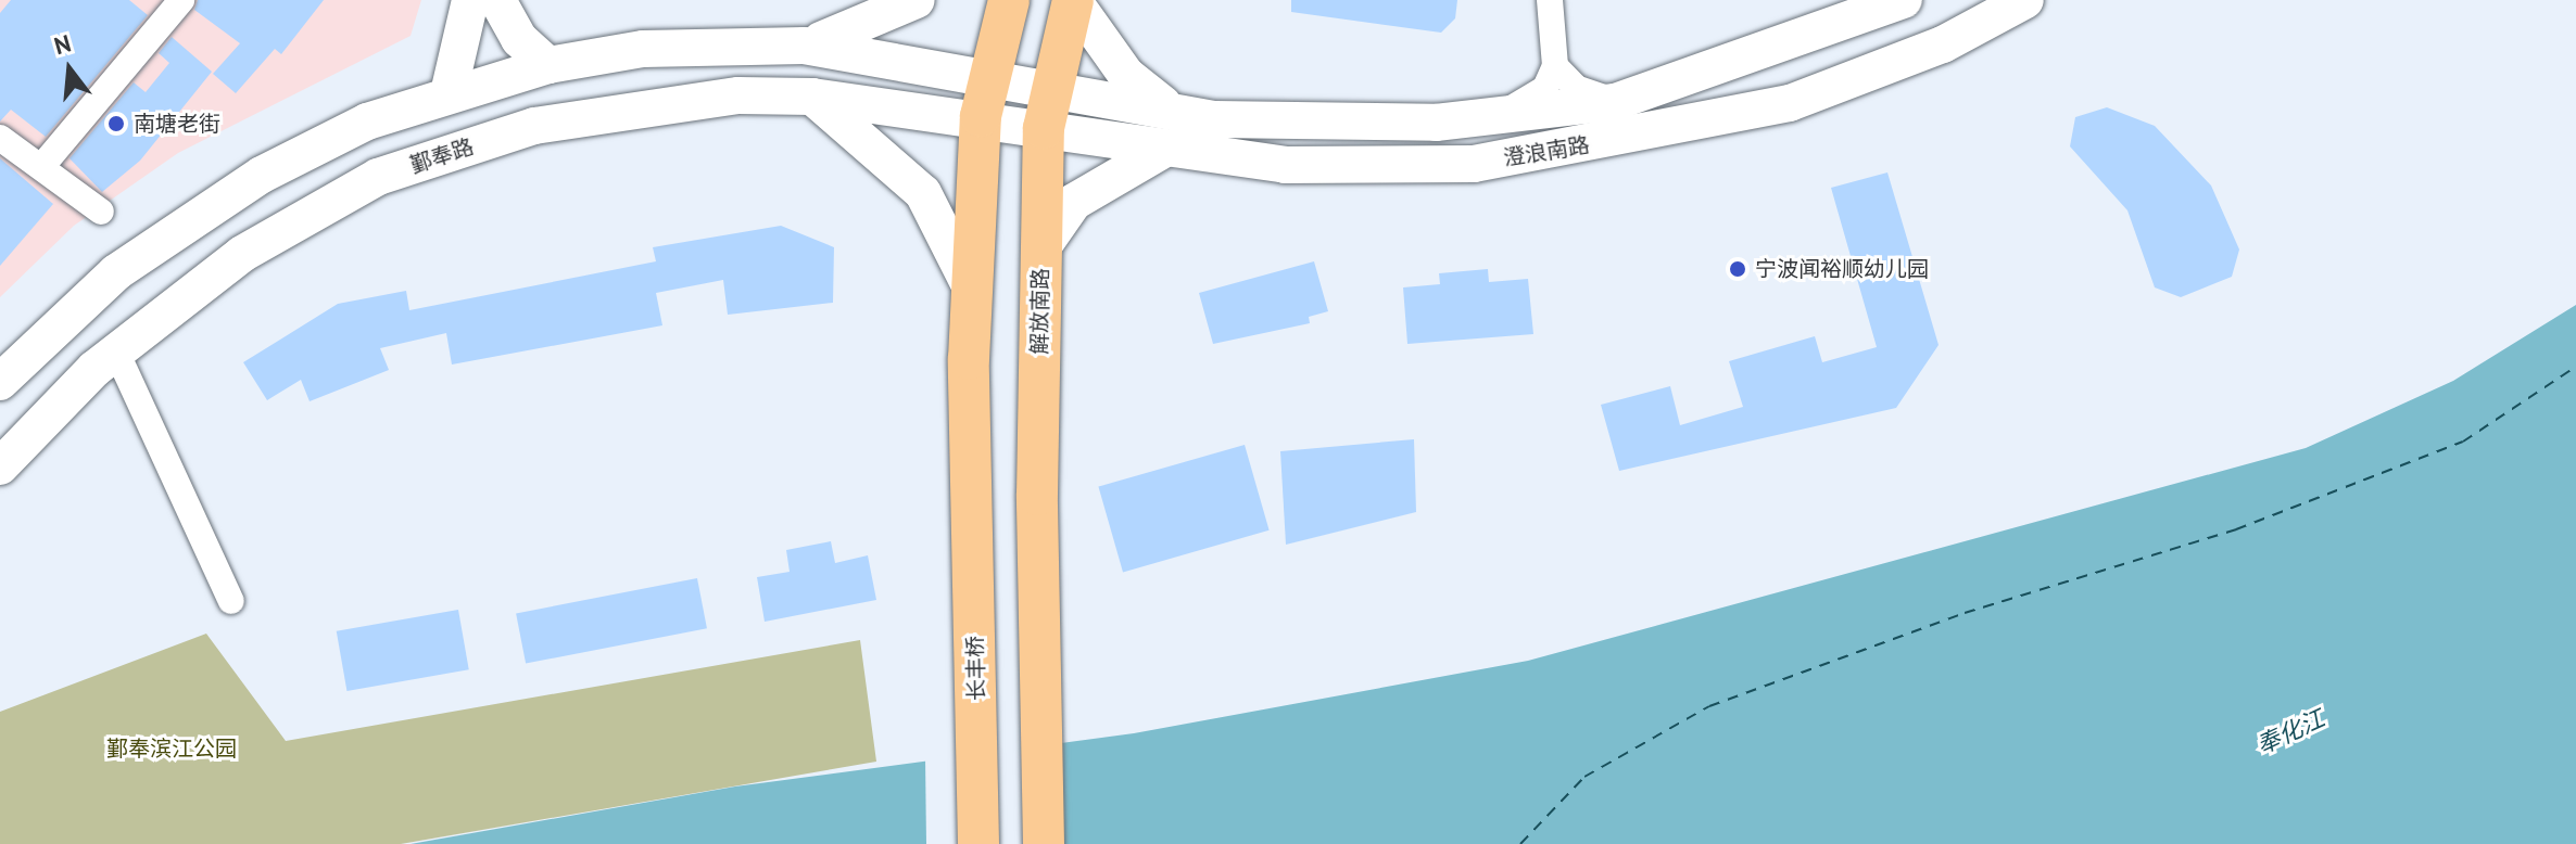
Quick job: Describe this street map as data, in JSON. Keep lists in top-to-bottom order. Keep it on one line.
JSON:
{"streets":{"main road":["澄浪南路","鄞奉路","解放南路","长丰桥"]},"crossings":[["澄浪南路","鄞奉路"],["澄浪南路","解放南路"],["鄞奉路","解放南路"],["鄞奉路","长丰桥"]],"water":["奉化江"],"parks":["鄞奉滨江公园"],"places":["南塘老街","宁波闻裕顺幼儿园"],"north":"top"}
